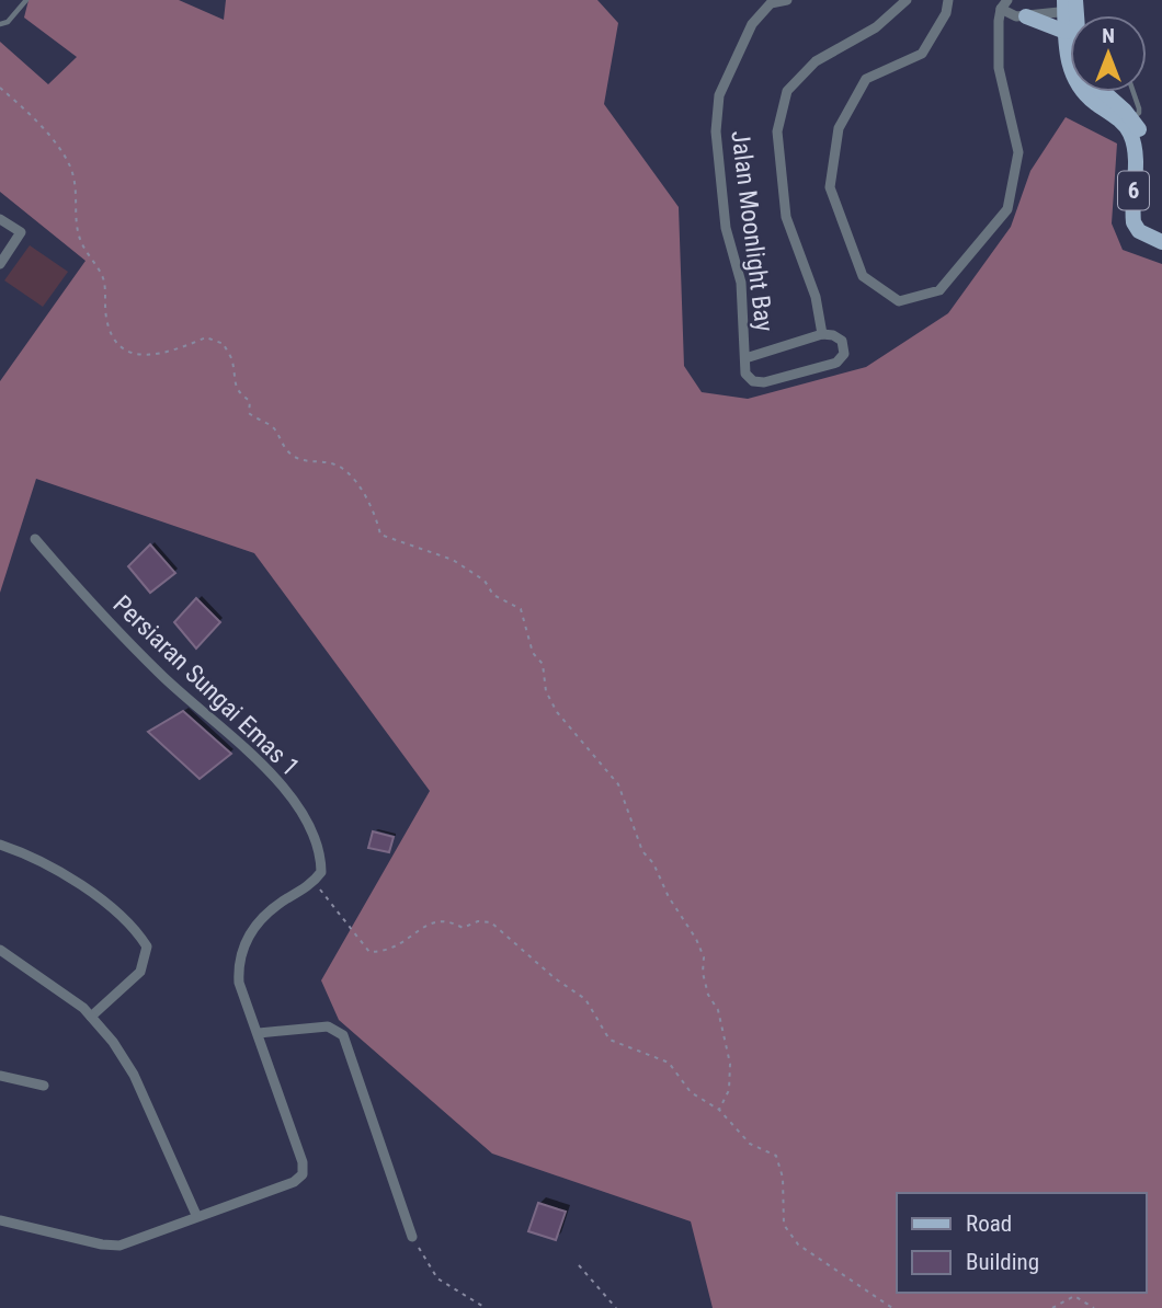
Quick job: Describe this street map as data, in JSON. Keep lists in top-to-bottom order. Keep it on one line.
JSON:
{"streets":{"main road":["6"],"street":["Jalan Moonlight Bay","Persiaran Sungai Emas 1"]},"legend":["Road","Building"],"north":"top"}
